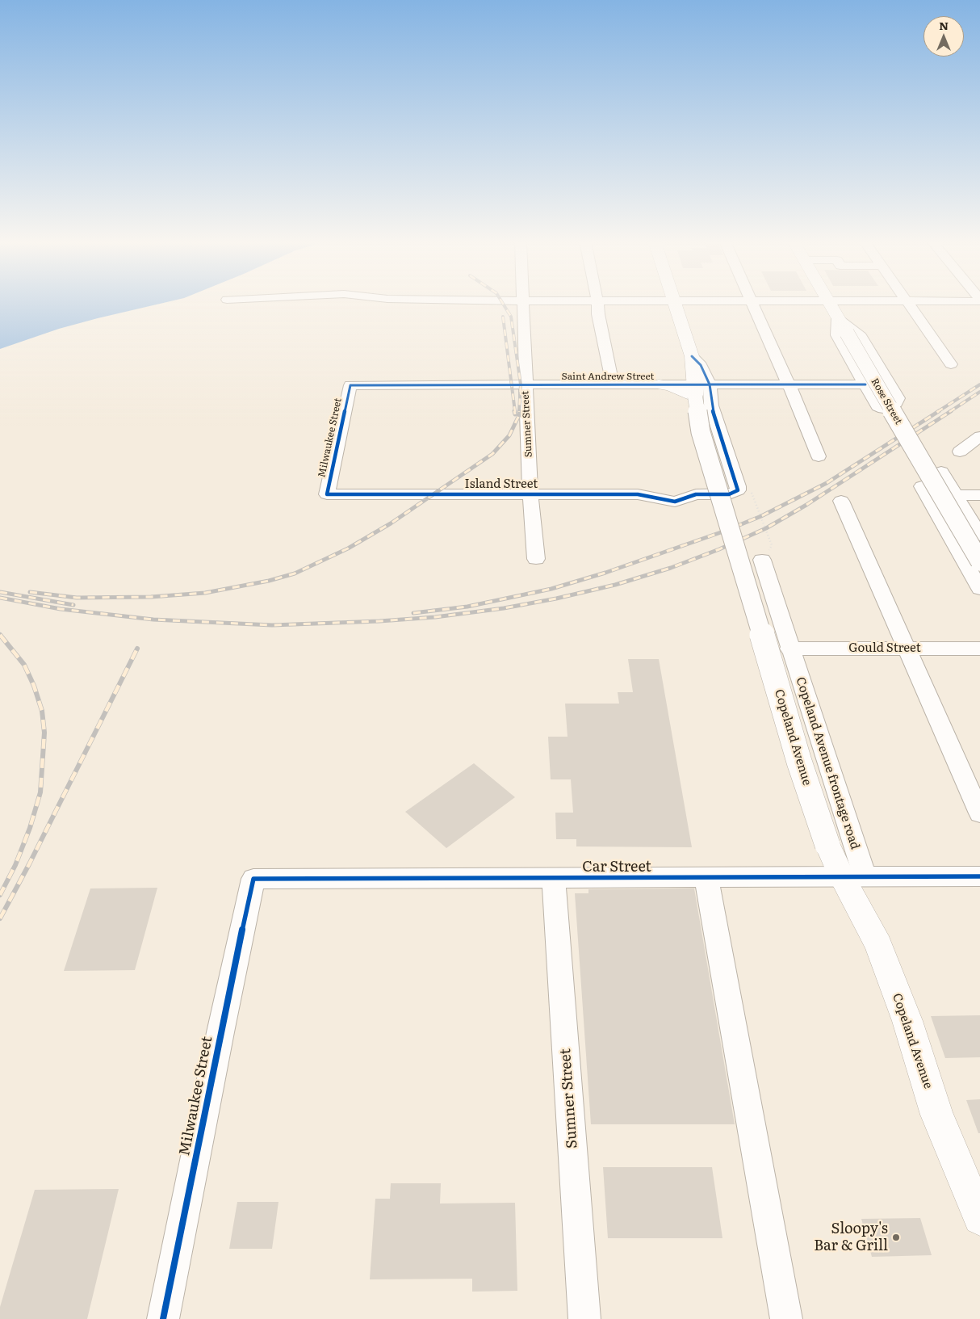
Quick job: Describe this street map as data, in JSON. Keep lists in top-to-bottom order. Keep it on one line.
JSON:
{"streets":{"highway":["Rose Street","Copeland Avenue"],"street":["Saint Andrew Street","Sumner Street","Milwaukee Street","Island Street","Gould Street","Copeland Avenue frontage road","Car Street"]},"crossings":[["Saint Andrew Street","Sumner Street"],["Saint Andrew Street","Milwaukee Street"],["Sumner Street","Island Street"],["Sumner Street","Car Street"],["Milwaukee Street","Island Street"],["Milwaukee Street","Car Street"],["Island Street","Copeland Avenue"],["Gould Street","Copeland Avenue frontage road"],["Copeland Avenue","Copeland Avenue frontage road"],["Copeland Avenue","Car Street"],["Copeland Avenue frontage road","Car Street"]],"places":["Sloopy's Bar & Grill"],"north":"top"}
